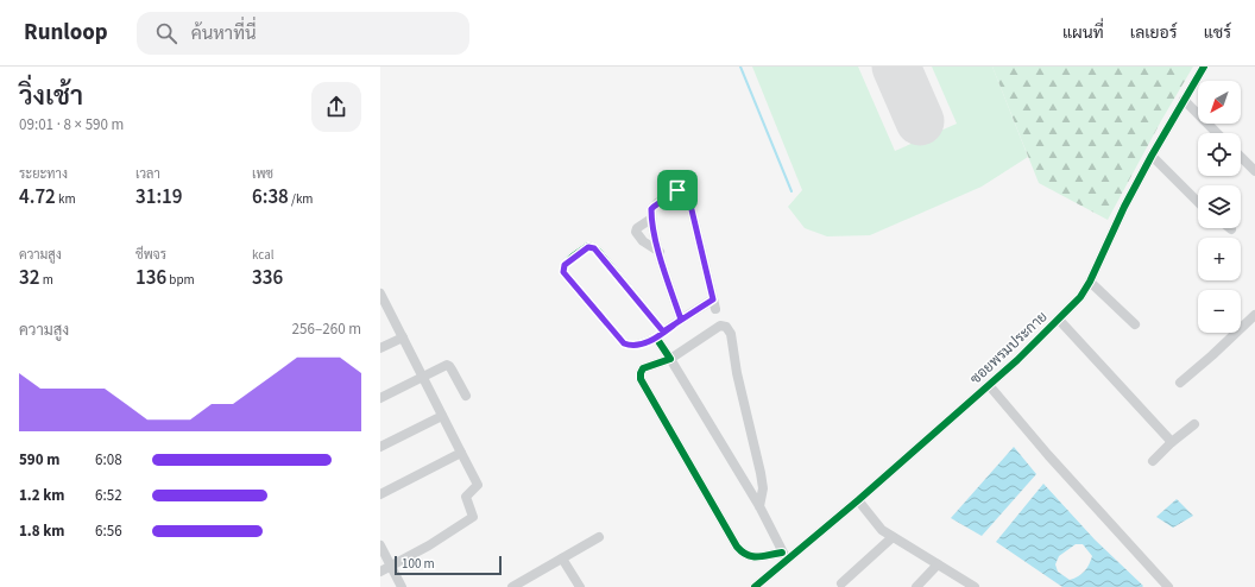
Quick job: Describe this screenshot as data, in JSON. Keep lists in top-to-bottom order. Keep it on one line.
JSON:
{"streets":{"street":["ซอยพรมประกาย"]},"scale_bar":"100 m","north":"bottom left","page":{"header":"Runloop","search":"ค้นหาที่นี่","nav":["แผนที่","เลเยอร์","แชร์"],"heading":["วิ่งเช้า","09:01 · 8 × 590 m"],"map_buttons":["+","−"],"stats":[["ระยะทาง","4.72 km"],["เวลา","31:19"],["เพซ","6:38 /km"],["ความสูง","32 m"],["ชีพจร","136 bpm"],["kcal","336"]],"chart":["ความสูง","256–260 m"],"list":[{"name":"590 m","note":"6:08"},{"name":"1.2 km","note":"6:52"},{"name":"1.8 km","note":"6:56"}],"scale":"100 m"}}
